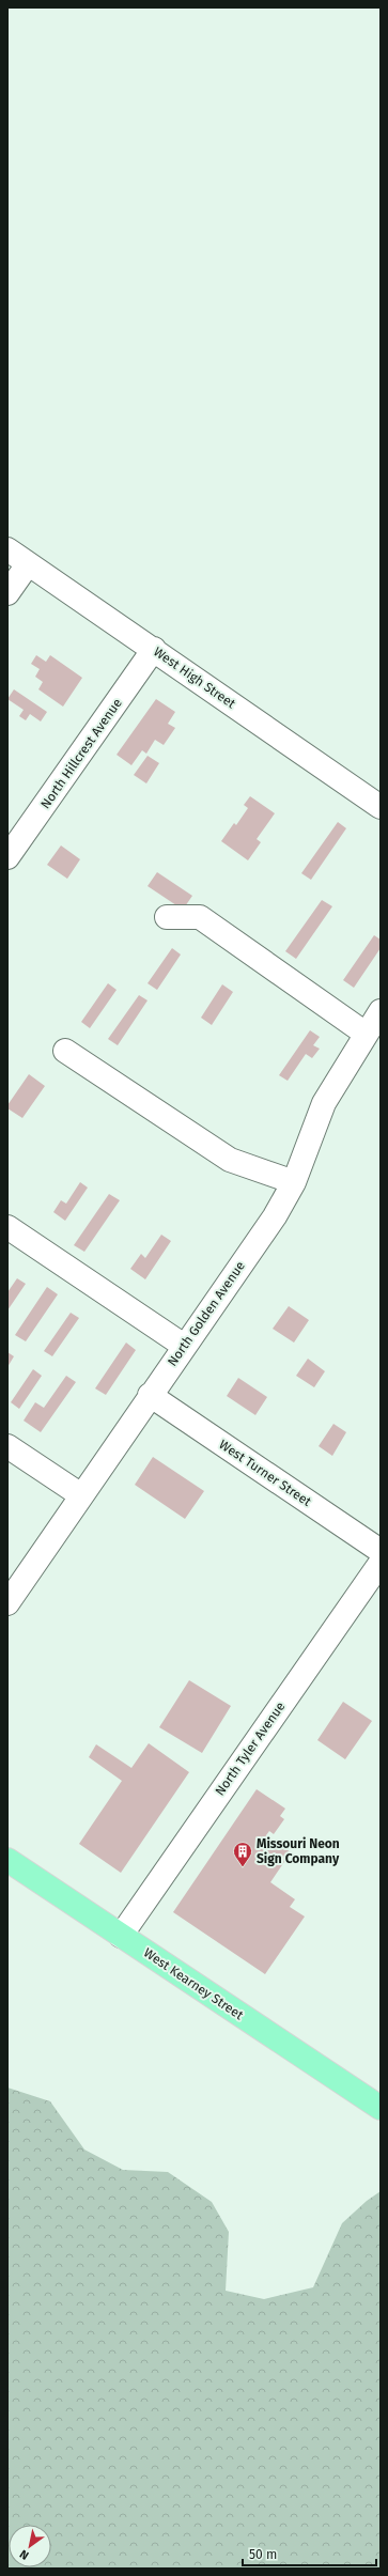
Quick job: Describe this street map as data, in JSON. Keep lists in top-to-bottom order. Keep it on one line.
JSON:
{"streets":{"main road":["West Kearney Street"],"street":["West High Street","North Hillcrest Avenue","North Golden Avenue","West Turner Street","North Tyler Avenue"]},"crossings":[["West High Street","North Hillcrest Avenue"],["North Golden Avenue","West Turner Street"],["North Tyler Avenue","West Kearney Street"]],"places":{"building":["Missouri Neon Sign Company"]},"scale_bar":"50 m","north":"bottom left"}
